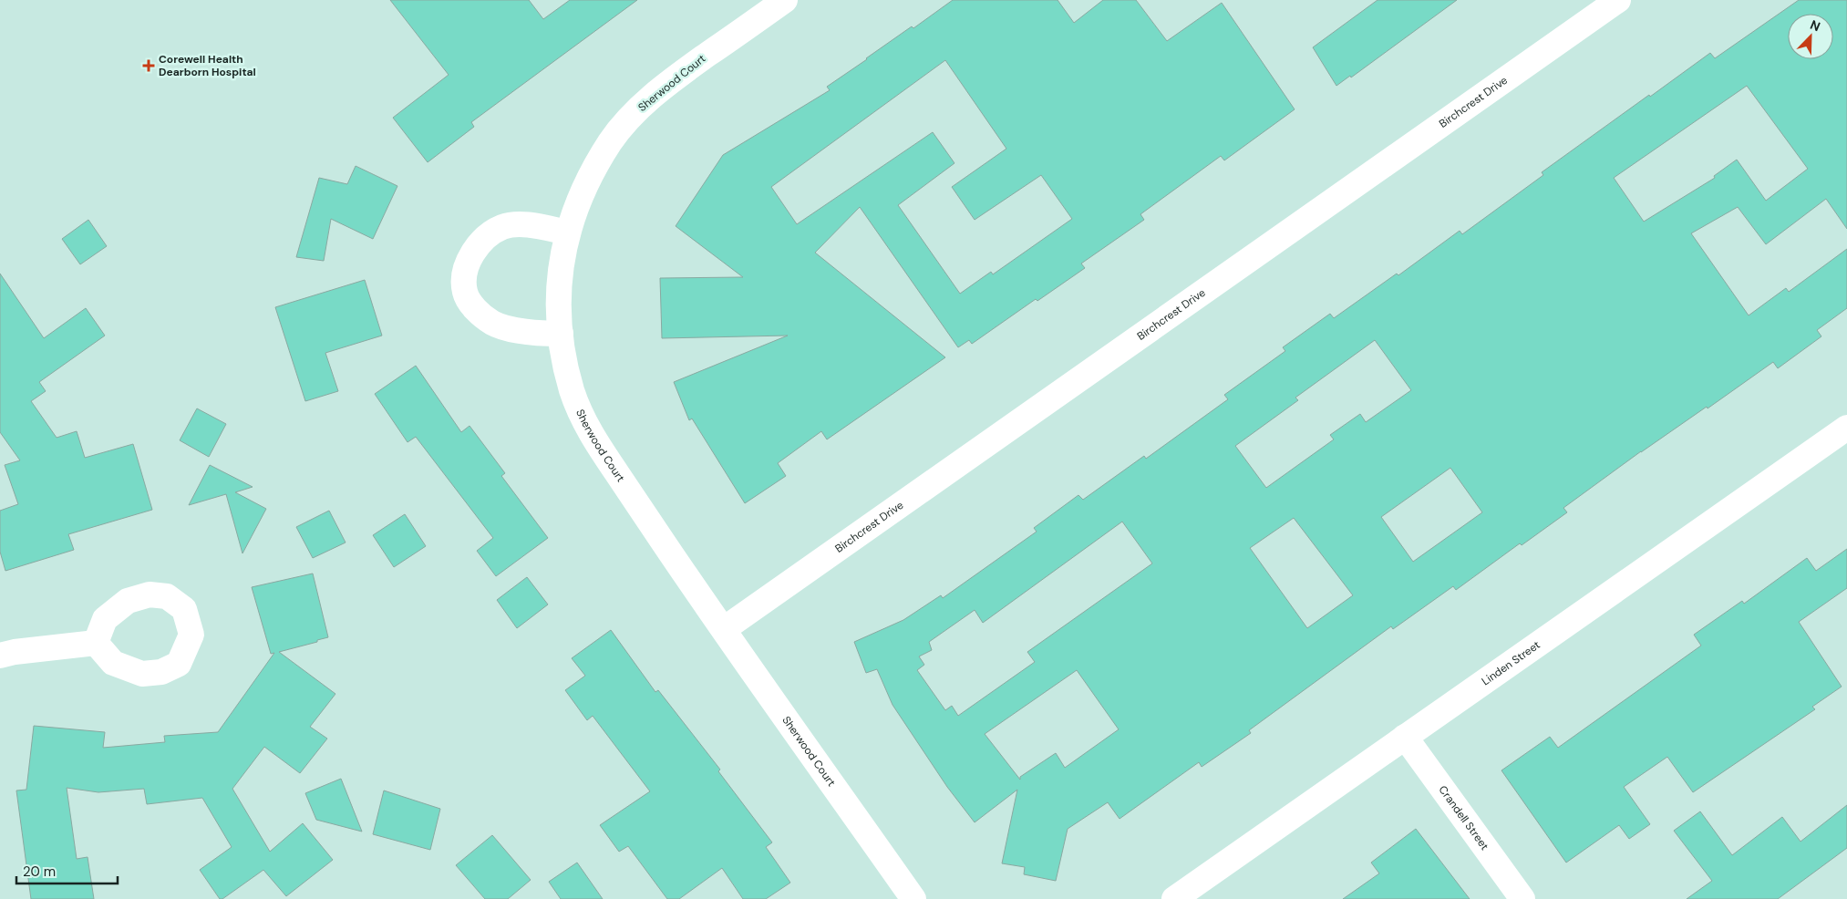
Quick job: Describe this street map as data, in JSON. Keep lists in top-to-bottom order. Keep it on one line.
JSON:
{"streets":{"street":["Sherwood Court","Birchcrest Drive","Linden Street","Crandell Street"]},"crossings":[["Sherwood Court","Birchcrest Drive"],["Linden Street","Crandell Street"]],"places":{"health":["Corewell Health Dearborn Hospital"]},"scale_bar":"20 m","north":"top right"}
